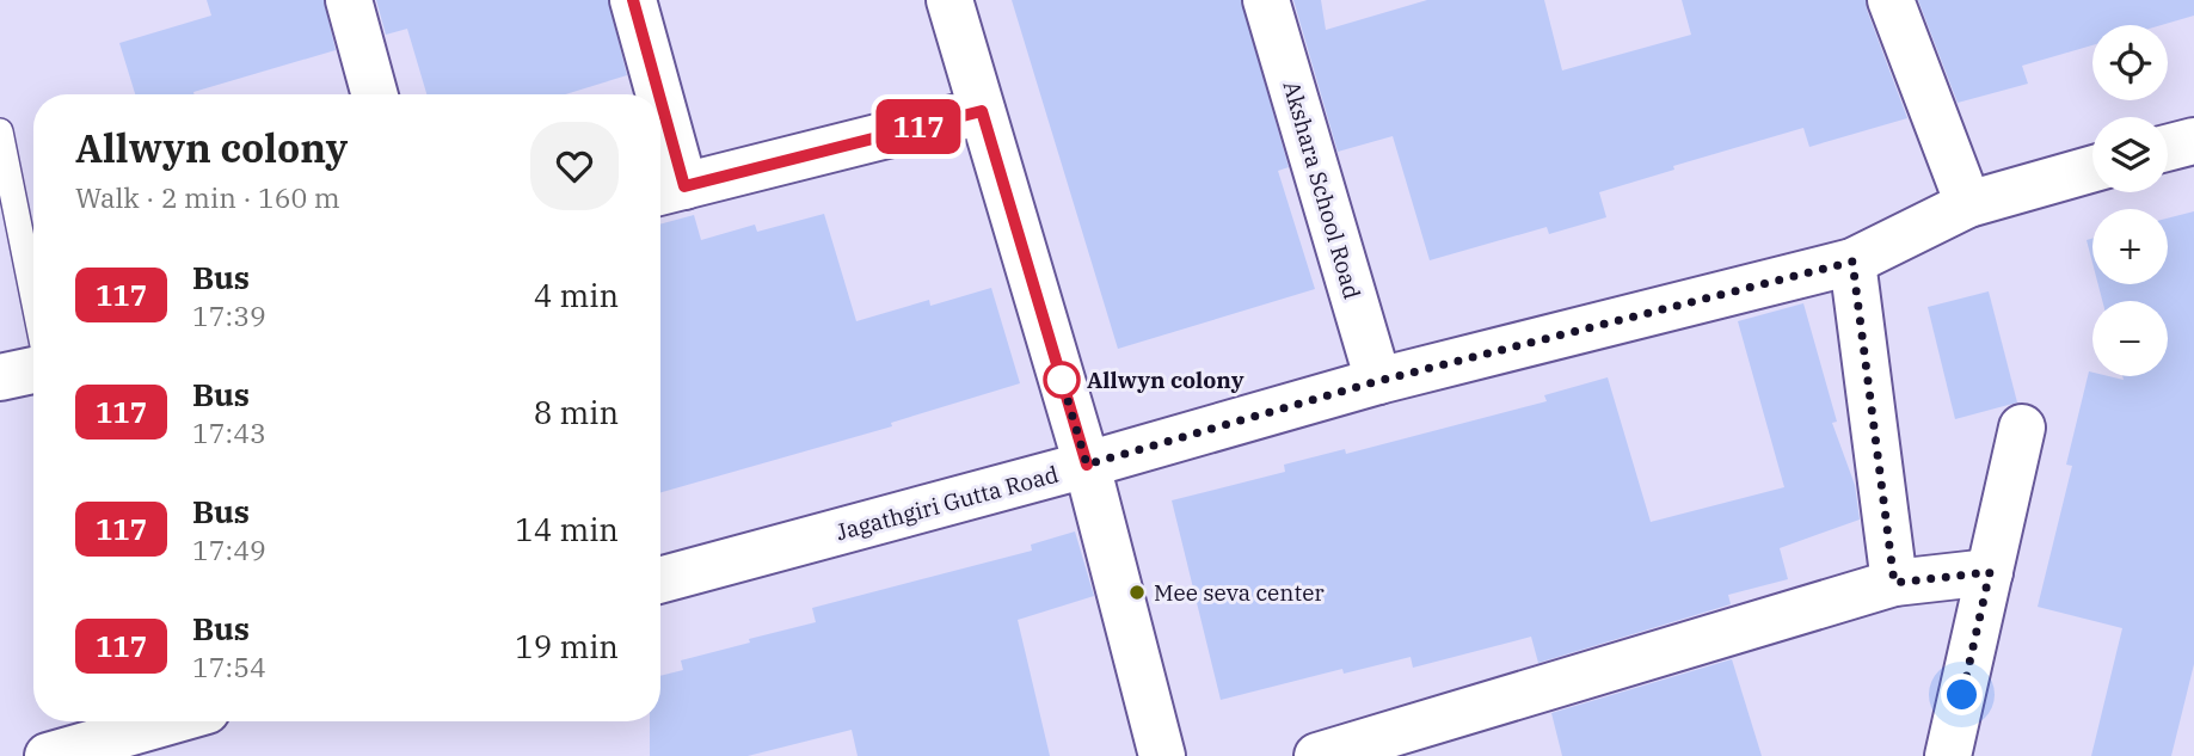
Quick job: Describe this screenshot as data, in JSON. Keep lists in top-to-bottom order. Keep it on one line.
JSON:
{"streets":{"street":["Akshara School Road","Jagathgiri Gutta Road"]},"crossings":[["Akshara School Road","Jagathgiri Gutta Road"]],"places":["Allwyn colony","Mee seva center"],"lines":["bus line 117"],"page":{"on_map":"117","map_buttons":["+","−"],"heading":["Allwyn colony","Walk · 2 min · 160 m"],"list":[{"mark":"117","name":"Bus","note":"17:39","value":"4 min"},{"mark":"117","name":"Bus","note":"17:43","value":"8 min"},{"mark":"117","name":"Bus","note":"17:49","value":"14 min"},{"mark":"117","name":"Bus","note":"17:54","value":"19 min"}]}}
